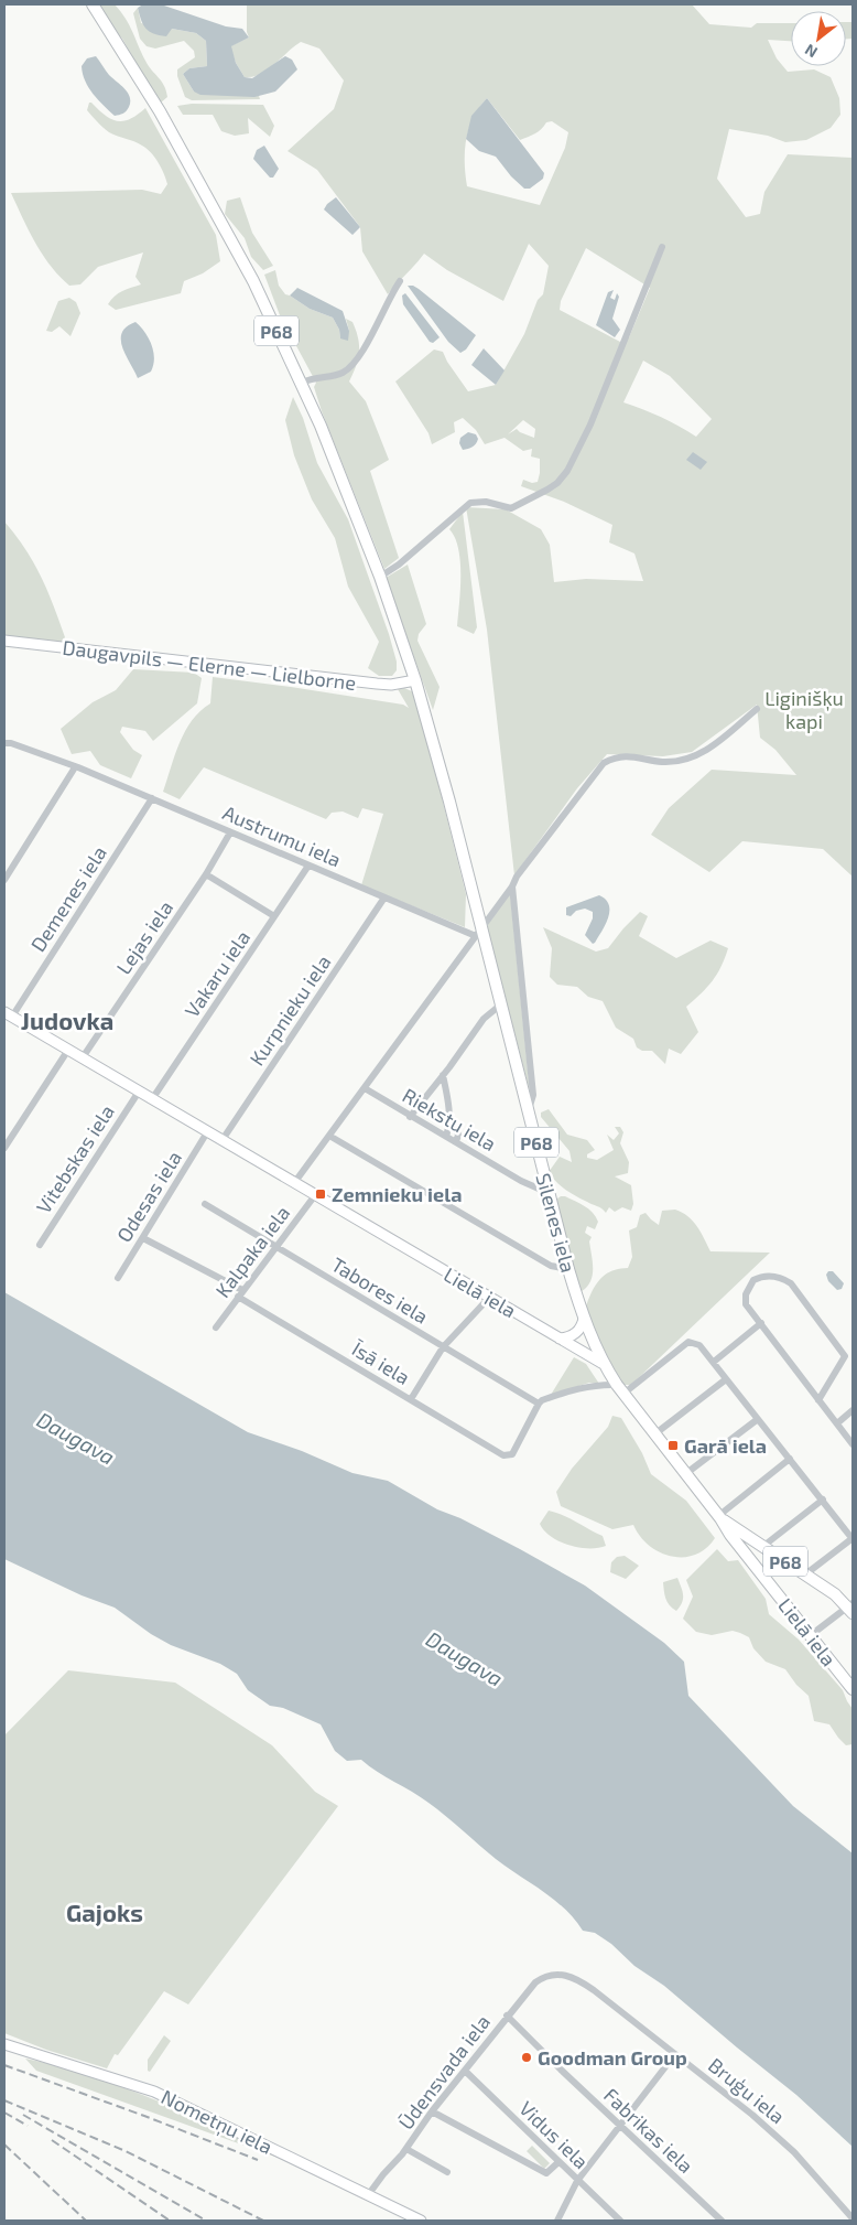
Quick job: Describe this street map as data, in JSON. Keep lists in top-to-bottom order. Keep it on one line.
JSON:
{"streets":{"main road":["P68","Silenes iela","Lielā iela"],"street":["Daugavpils — Elerne — Lielborne","Austrumu iela","Demenes iela","Lejas iela","Vakaru iela","Kurpnieku iela","Riekstu iela","Vitebskas iela","Odesas iela","Kalpaka iela","Tabores iela","Īsā iela","Ūdensvada iela","Bruģu iela","Nometņu iela","Fabrikas iela","Vidus iela"]},"crossings":[["P68","Daugavpils — Elerne — Lielborne"],["P68","Austrumu iela"],["P68","Silenes iela"],["P68","Lielā iela"],["Austrumu iela","Demenes iela"],["Austrumu iela","Lejas iela"],["Austrumu iela","Vakaru iela"],["Austrumu iela","Kurpnieku iela"],["Austrumu iela","Silenes iela"],["Demenes iela","Lielā iela"],["Lejas iela","Lielā iela"],["Vakaru iela","Lielā iela"],["Kurpnieku iela","Lielā iela"],["Riekstu iela","Silenes iela"],["Vitebskas iela","Lielā iela"],["Odesas iela","Lielā iela"],["Odesas iela","Īsā iela"],["Silenes iela","Lielā iela"],["Kalpaka iela","Tabores iela"],["Kalpaka iela","Lielā iela"],["Kalpaka iela","Īsā iela"],["Tabores iela","Īsā iela"],["Ūdensvada iela","Bruģu iela"],["Ūdensvada iela","Nometņu iela"],["Ūdensvada iela","Fabrikas iela"],["Ūdensvada iela","Vidus iela"]],"districts":["Judovka","Gajoks"],"water":["Daugava"],"parks":["Liginišķu kapi"],"places":{"transit":["Zemnieku iela","Garā iela"],"other":["Goodman Group"]},"north":"bottom left"}
